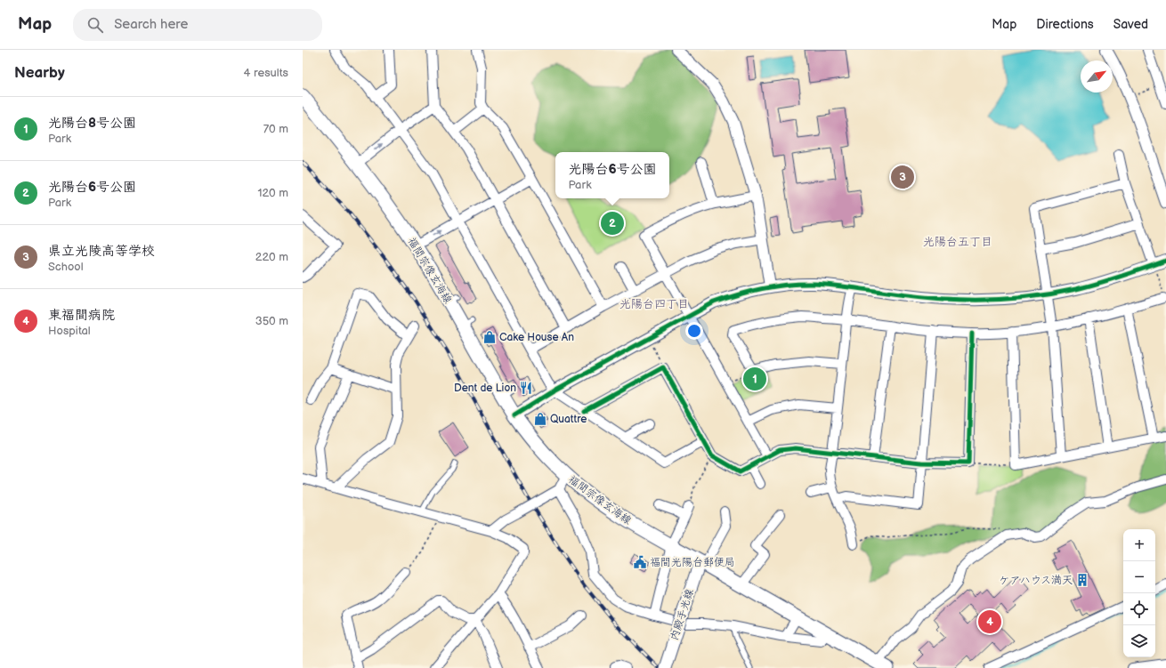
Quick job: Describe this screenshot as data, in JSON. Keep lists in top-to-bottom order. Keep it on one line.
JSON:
{"streets":{"main road":["福間宗像玄海線","内殿手光線"]},"crossings":[["福間宗像玄海線","内殿手光線"]],"districts":["光陽台五丁目","光陽台四丁目"],"places":{"shop":["Cake House An","Quattre"],"restaurant":["Dent de Lion"],"public building":["福間光陽台郵便局"],"building":["ケアハウス満天"]},"north":"top right","page":{"header":"Map","search":"Search here","nav":["Map","Directions","Saved"],"heading":["Nearby","4 results"],"list":[{"mark":"1","name":"光陽台8号公園","note":"Park","value":"70 m"},{"mark":"2","name":"光陽台6号公園","note":"Park","value":"120 m"},{"mark":"3","name":"県立光陵高等学校","note":"School","value":"220 m"},{"mark":"4","name":"東福間病院","note":"Hospital","value":"350 m"}],"popup":["光陽台6号公園","Park"],"pins":["3","2","1","4"],"map_buttons":["+","−"]}}
